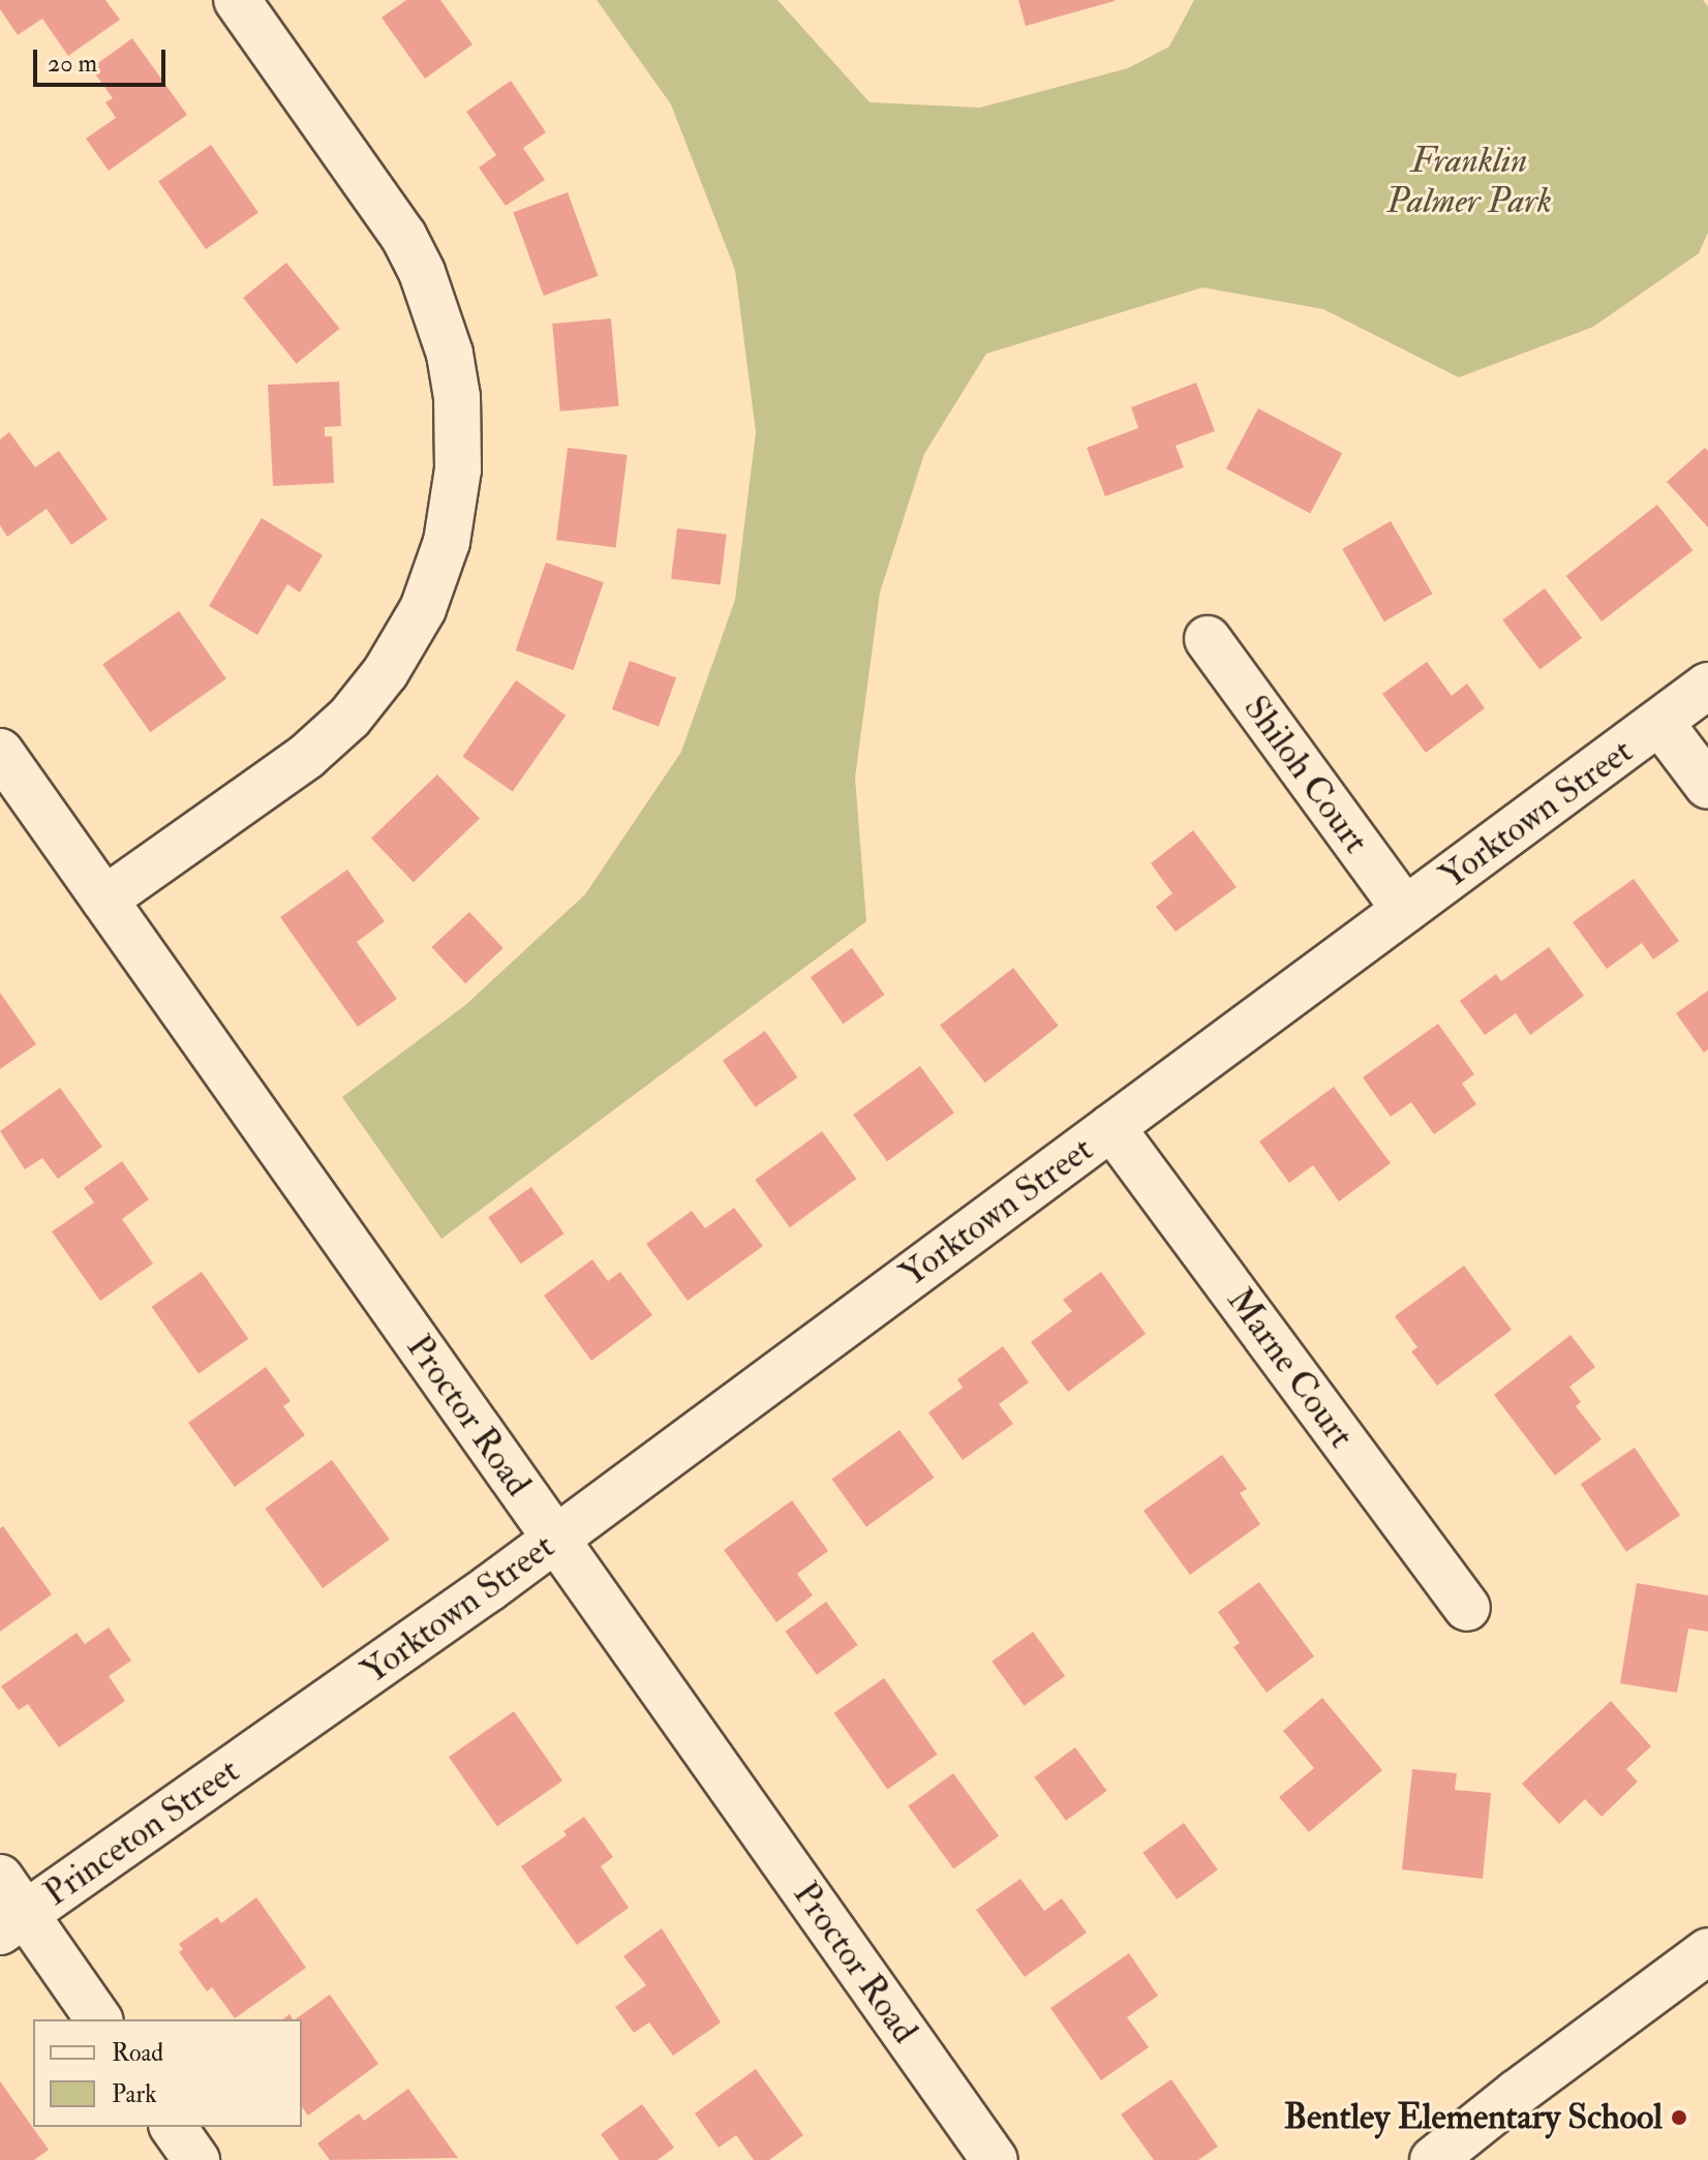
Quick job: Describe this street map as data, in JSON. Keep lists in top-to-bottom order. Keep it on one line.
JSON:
{"streets":{"street":["Shiloh Court","Yorktown Street","Marne Court","Proctor Road","Princeton Street"]},"crossings":[["Shiloh Court","Yorktown Street"],["Yorktown Street","Marne Court"],["Yorktown Street","Proctor Road"],["Yorktown Street","Princeton Street"]],"parks":["Franklin Palmer Park"],"places":["Bentley Elementary School"],"legend":["Road","Park"],"scale_bar":"20 m"}
